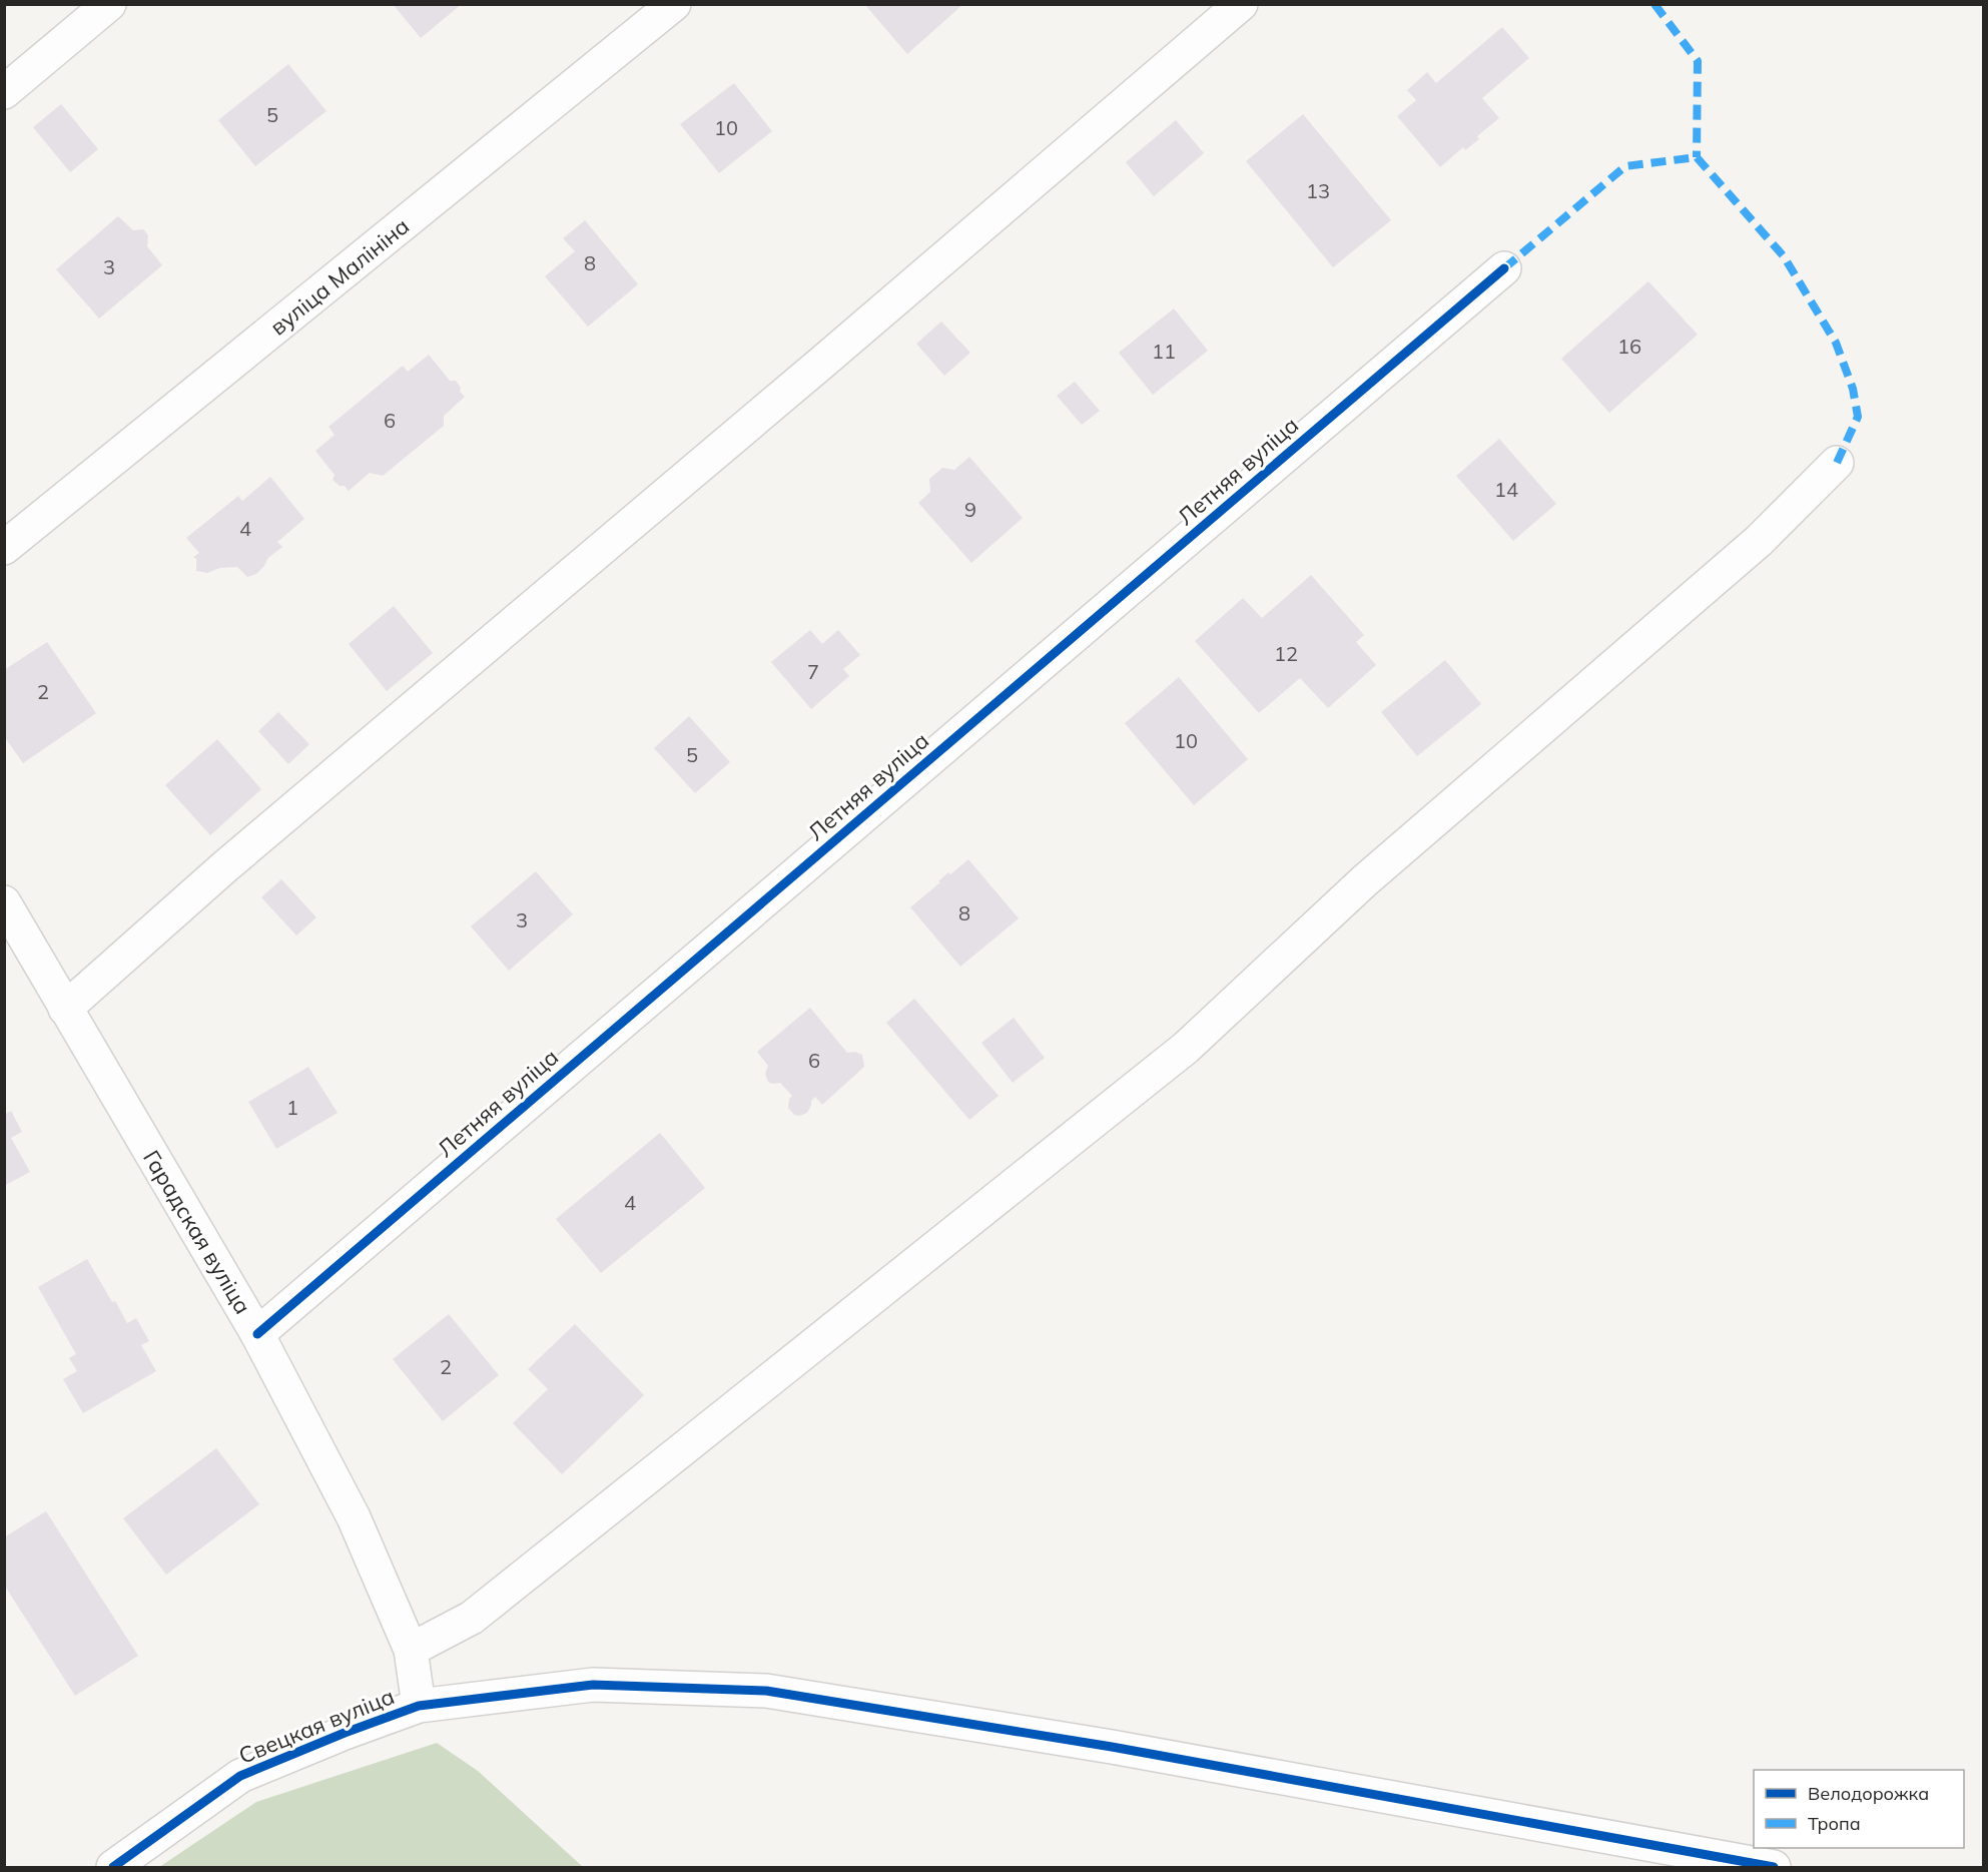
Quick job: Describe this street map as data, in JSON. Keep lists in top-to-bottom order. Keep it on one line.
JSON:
{"streets":{"street":["вуліца Малініна","Летняя вуліца","Гарадская вуліца","Свецкая вуліца"]},"crossings":[["Летняя вуліца","Гарадская вуліца"],["Гарадская вуліца","Свецкая вуліца"]],"house_numbers":["5","10","13","8","3","16","11","6","14","9","4","12","7","2","10","5","8","3","6","1","4","2"],"legend":["Велодорожка","Тропа"]}
